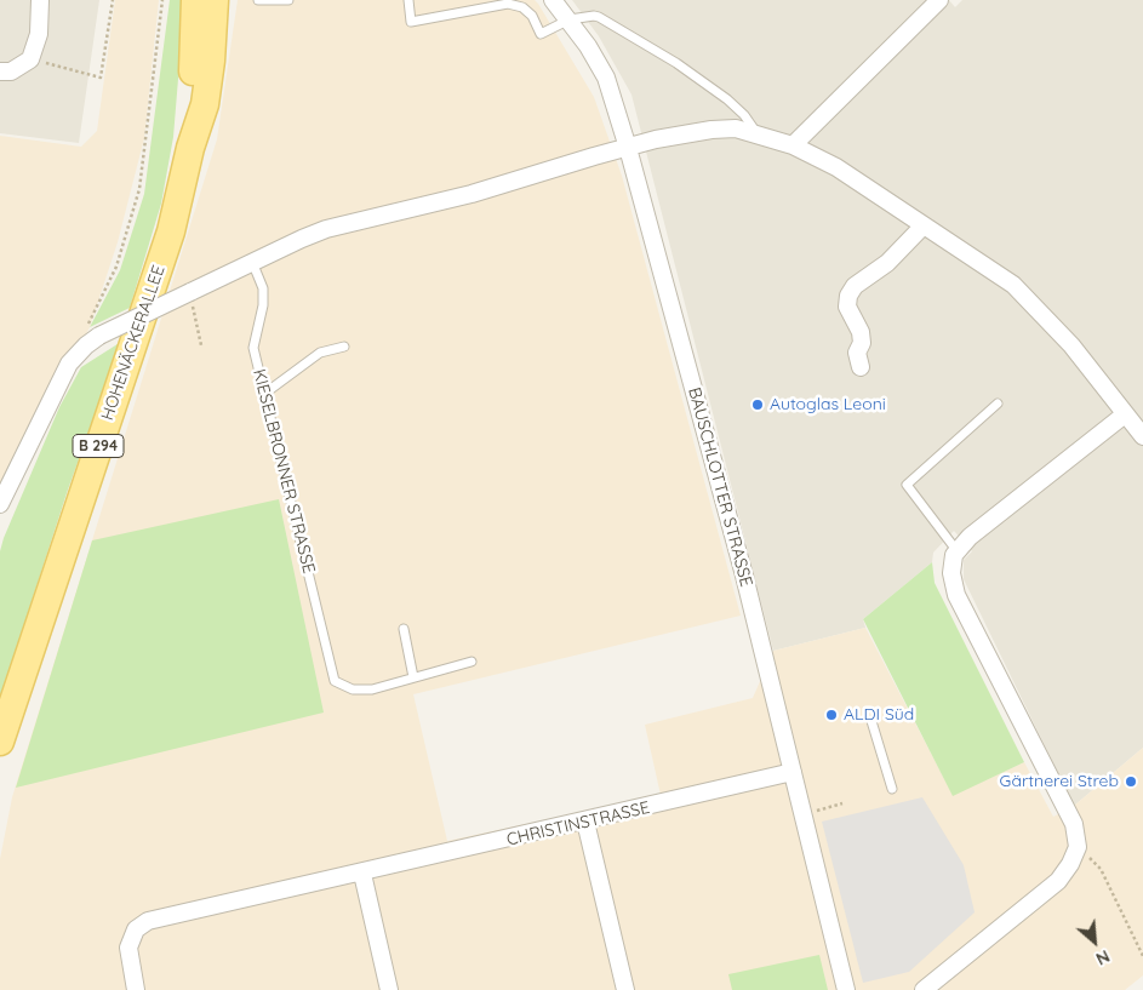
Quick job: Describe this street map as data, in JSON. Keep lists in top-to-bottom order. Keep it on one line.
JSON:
{"streets":{"main road":["HOHENÄCKERALLEE","B 294"],"street":["BAUSCHLOTTER STRASSE","CHRISTINSTRASSE"],"lane":["KIESELBRONNER STRASSE"]},"crossings":[["BAUSCHLOTTER STRASSE","CHRISTINSTRASSE"]],"places":["Autoglas Leoni","ALDI Süd","Gärtnerei Streb"],"north":"bottom right"}
